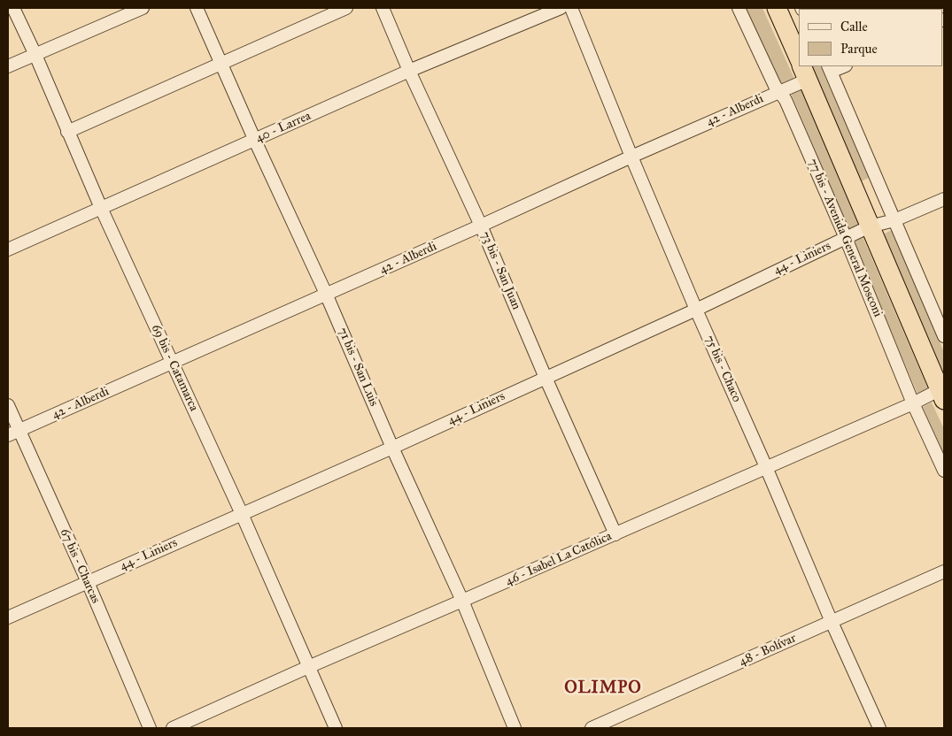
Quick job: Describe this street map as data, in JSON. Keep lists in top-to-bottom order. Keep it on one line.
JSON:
{"streets":{"street":["42 - Alberdi","40 - Larrea","77 bis - Avenida General Mosconi","44 - Liniers","73 bis - San Juan","71 bis - San Luis","69 bis - Catamarca","75 bis - Chaco","46 - Isabel La Católica","67 bis - Charcas","48 - Bolívar"]},"crossings":[["42 - Alberdi","77 bis - Avenida General Mosconi"],["42 - Alberdi","73 bis - San Juan"],["42 - Alberdi","71 bis - San Luis"],["42 - Alberdi","69 bis - Catamarca"],["42 - Alberdi","75 bis - Chaco"],["42 - Alberdi","67 bis - Charcas"],["40 - Larrea","73 bis - San Juan"],["40 - Larrea","71 bis - San Luis"],["40 - Larrea","69 bis - Catamarca"],["77 bis - Avenida General Mosconi","44 - Liniers"],["77 bis - Avenida General Mosconi","46 - Isabel La Católica"],["44 - Liniers","73 bis - San Juan"],["44 - Liniers","71 bis - San Luis"],["44 - Liniers","69 bis - Catamarca"],["44 - Liniers","75 bis - Chaco"],["44 - Liniers","67 bis - Charcas"],["73 bis - San Juan","46 - Isabel La Católica"],["71 bis - San Luis","46 - Isabel La Católica"],["69 bis - Catamarca","46 - Isabel La Católica"],["75 bis - Chaco","46 - Isabel La Católica"],["75 bis - Chaco","48 - Bolívar"]],"districts":["OLIMPO"],"legend":["Calle","Parque"]}
